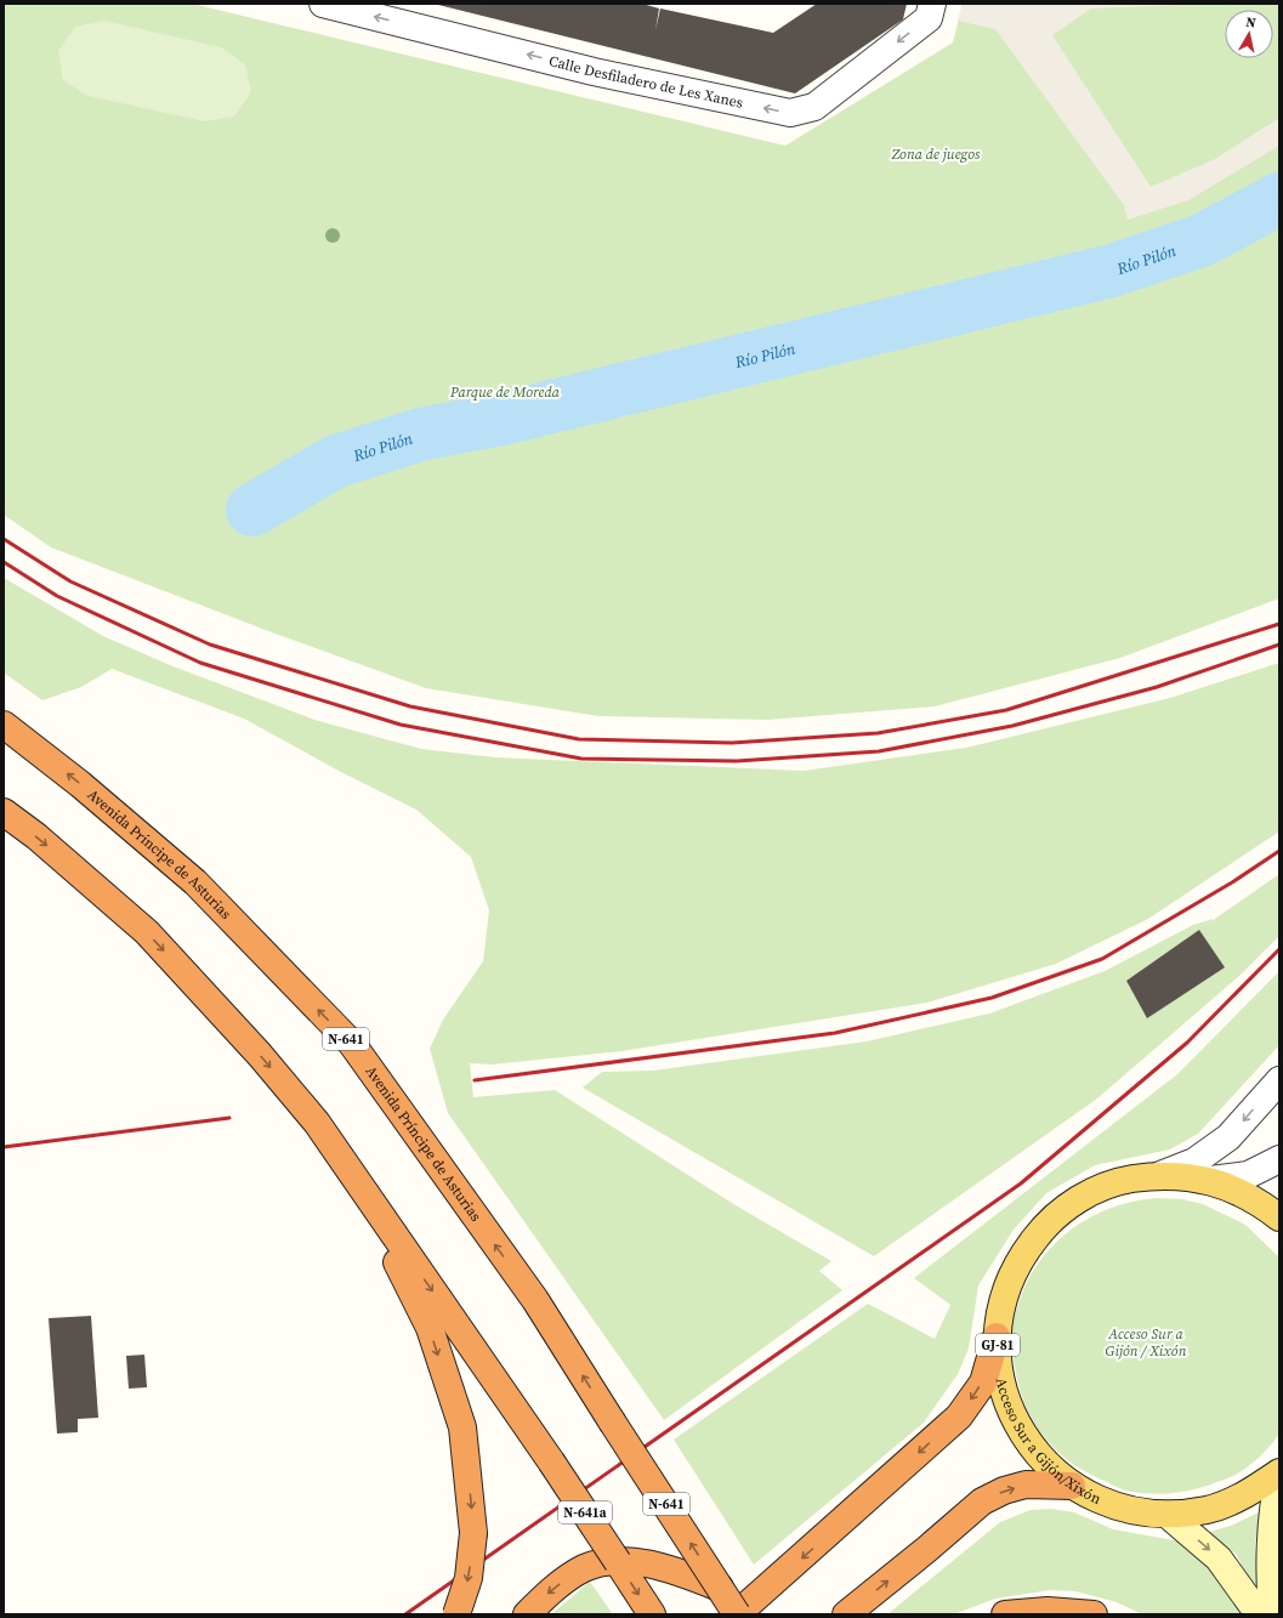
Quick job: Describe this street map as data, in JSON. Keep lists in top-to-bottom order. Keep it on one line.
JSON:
{"streets":{"highway":["Avenida Príncipe de Asturias","N-641","GJ-81","N-641a"],"main road":["Acceso Sur a Gijón/Xixón"],"street":["Calle Desfiladero de Les Xanes"]},"crossings":[["Avenida Príncipe de Asturias","GJ-81"],["GJ-81","Acceso Sur a Gijón/Xixón"]],"one_way":["Calle Desfiladero de Les Xanes"],"water":["Río Pilón"],"parks":["Zona de juegos","Parque de Moreda","Acceso Sur a Gijón / Xixón"],"north":"top"}
